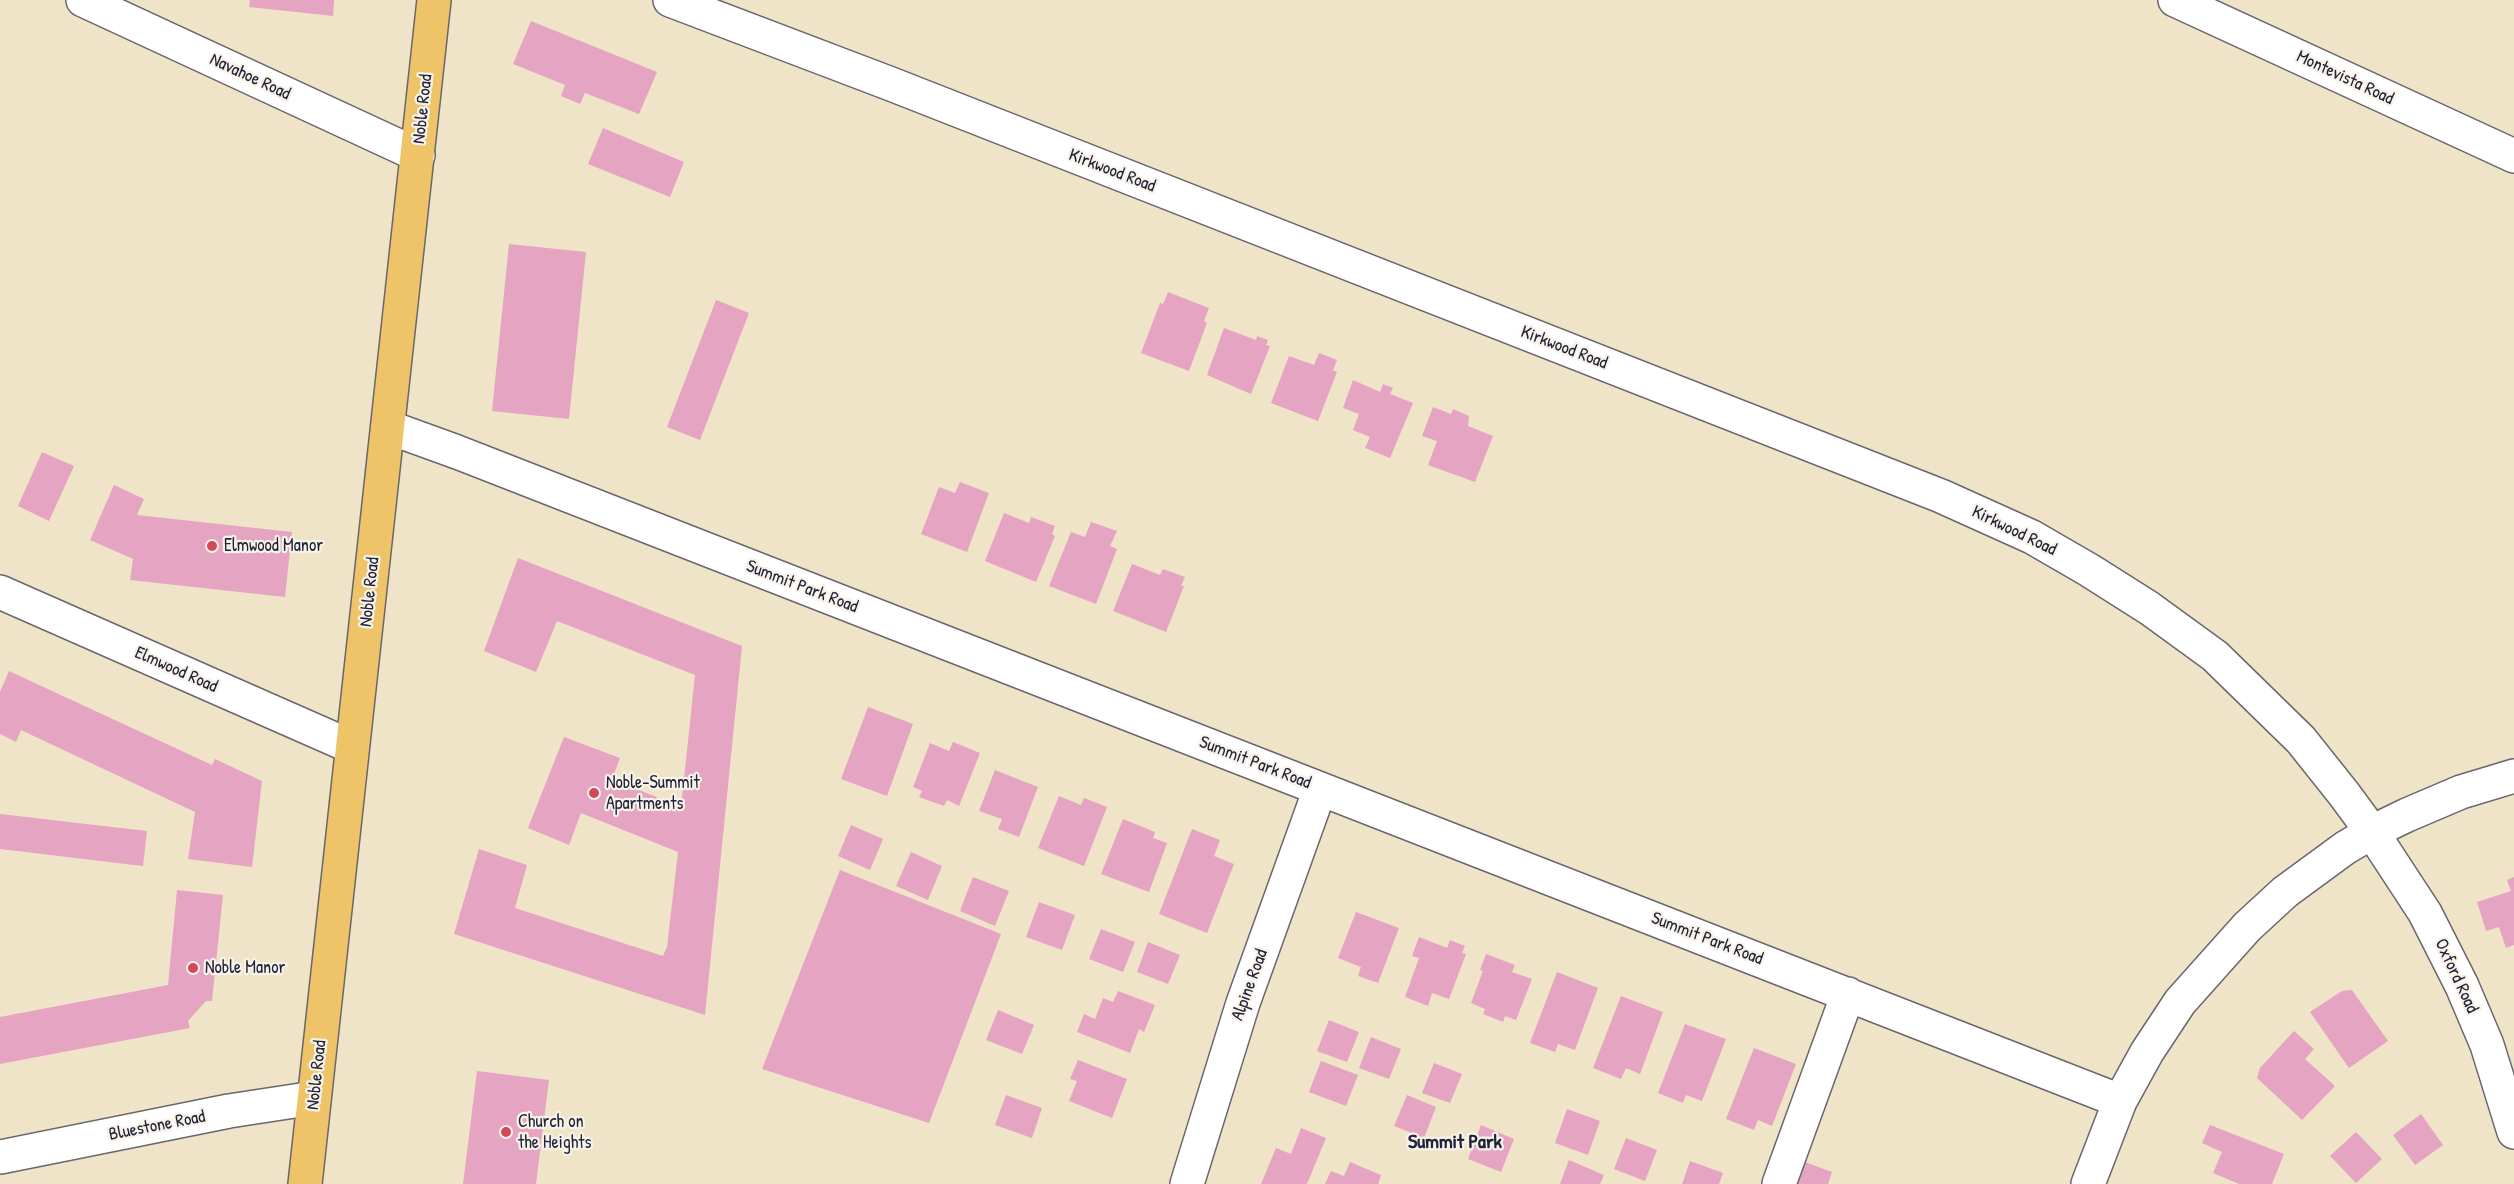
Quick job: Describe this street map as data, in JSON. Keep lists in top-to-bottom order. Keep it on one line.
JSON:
{"streets":{"main road":["Noble Road"],"street":["Navahoe Road","Montevista Road","Kirkwood Road","Summit Park Road","Elmwood Road","Oxford Road","Alpine Road","Bluestone Road"]},"crossings":[["Navahoe Road","Noble Road"],["Noble Road","Summit Park Road"],["Noble Road","Elmwood Road"],["Noble Road","Bluestone Road"],["Kirkwood Road","Oxford Road"],["Summit Park Road","Alpine Road"]],"districts":["Summit Park"],"places":["Elmwood Manor","Noble-Summit Apartments","Noble Manor","Church on the Heights"]}
